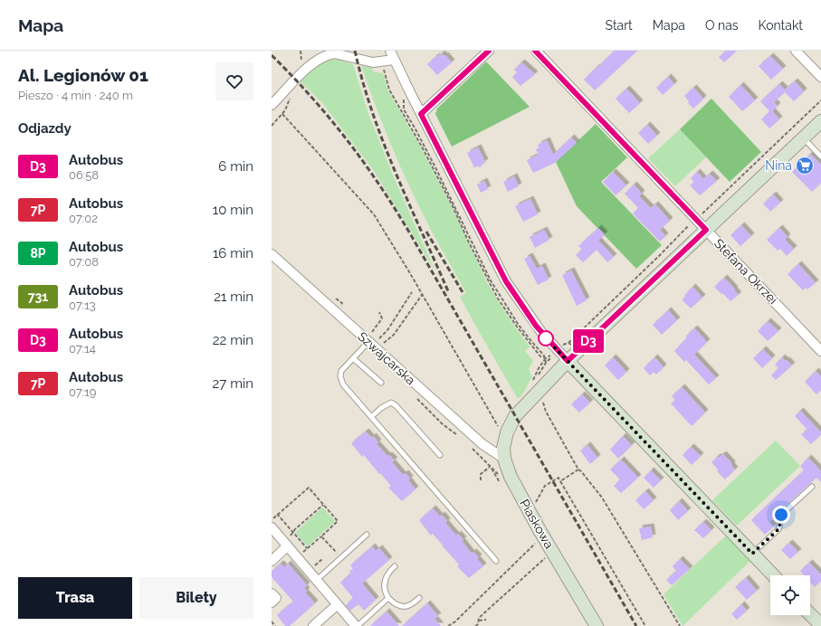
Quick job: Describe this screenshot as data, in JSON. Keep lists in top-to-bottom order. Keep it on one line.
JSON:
{"streets":{"street":["Stefana Okrzei","Szwajcarska","Piaskowa"]},"crossings":[["Szwajcarska","Piaskowa"]],"places":{"supermarket":["Nina"]},"lines":["bus line D3"],"page":{"header":"Mapa","nav":["Start","Mapa","O nas","Kontakt"],"heading":[["Al. Legionów 01","Pieszo · 4 min · 240 m"],"Odjazdy"],"on_map":"D3","list":[{"mark":"D3","name":"Autobus","note":"06:58","value":"6 min"},{"mark":"7P","name":"Autobus","note":"07:02","value":"10 min"},{"mark":"8P","name":"Autobus","note":"07:08","value":"16 min"},{"mark":"731","name":"Autobus","note":"07:13","value":"21 min"},{"mark":"D3","name":"Autobus","note":"07:14","value":"22 min"},{"mark":"7P","name":"Autobus","note":"07:19","value":"27 min"}],"buttons":["Trasa","Bilety"]}}
